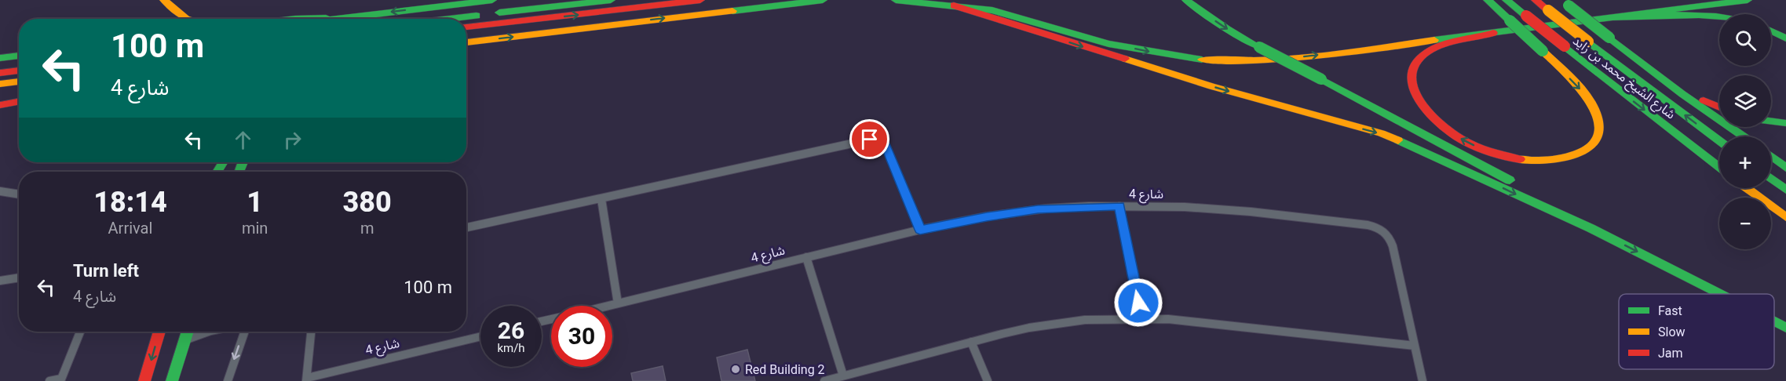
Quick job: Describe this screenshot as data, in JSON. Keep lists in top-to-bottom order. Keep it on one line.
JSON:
{"streets":{"main road":["شارع الشيخ محمد بن زايد"],"street":["شارع 4"]},"places":["Red Building 2"],"legend":["Fast","Slow","Jam"],"page":{"map_buttons":["+","−"],"turn":["100 m","شارع 4"],"eta":["18:14","Arrival","1","min","380","m"],"list":[{"name":"Turn left","note":"شارع 4","value":"100 m"}],"speed":"26 km/h","limit":"30"}}
